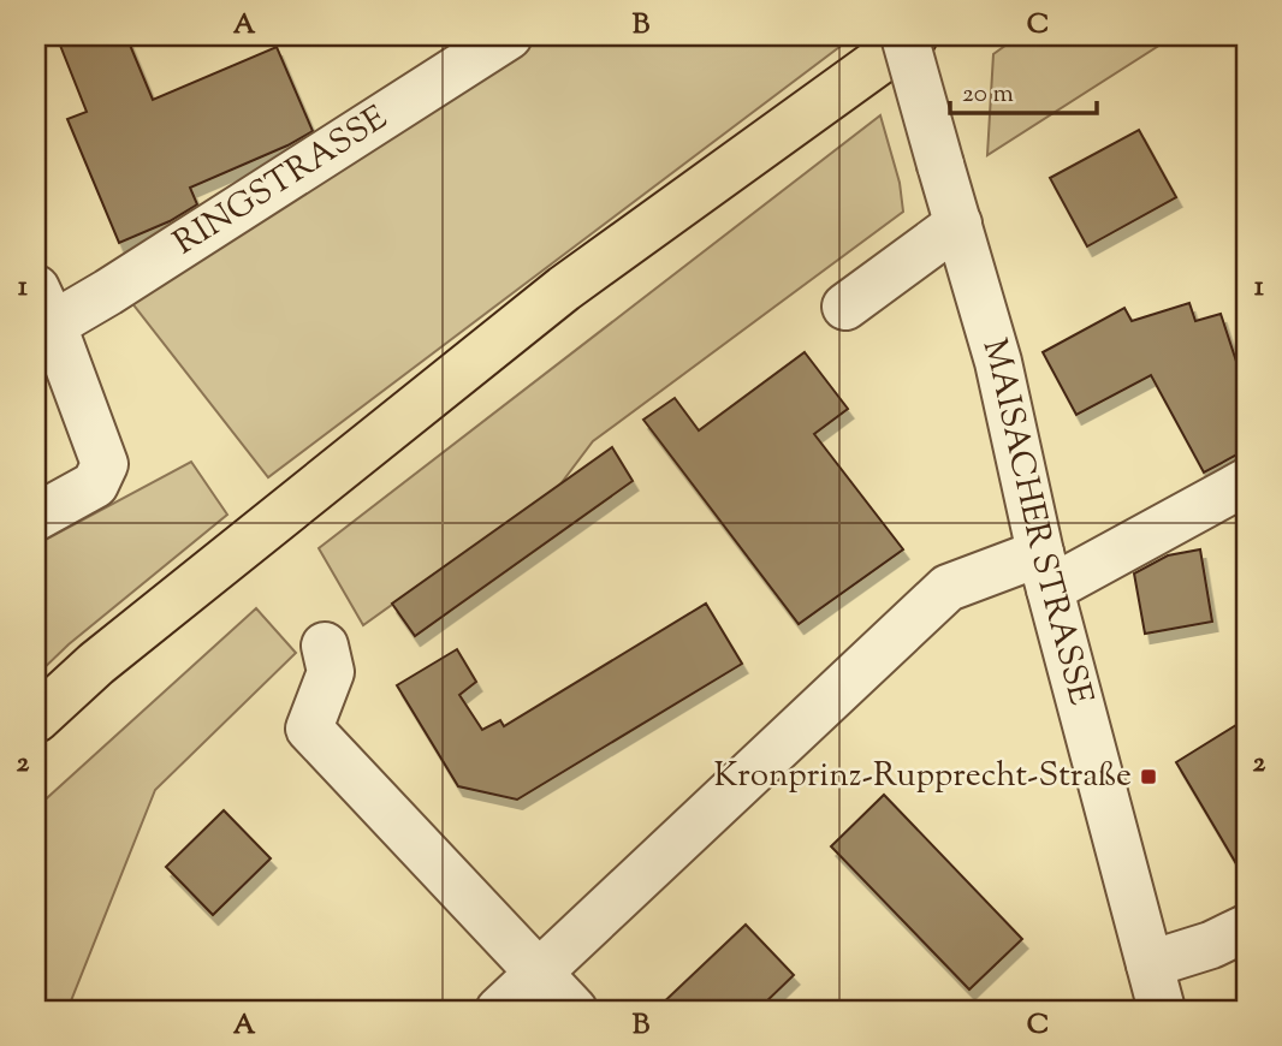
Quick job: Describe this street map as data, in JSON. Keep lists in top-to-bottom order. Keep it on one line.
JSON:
{"streets":{"street":["RINGSTRASSE","MAISACHER STRASSE"]},"places":{"transit":["Kronprinz-Rupprecht-Straße"]},"scale_bar":"20 m","grid":{"columns":["A","B","C"],"rows":["1","2"]}}
